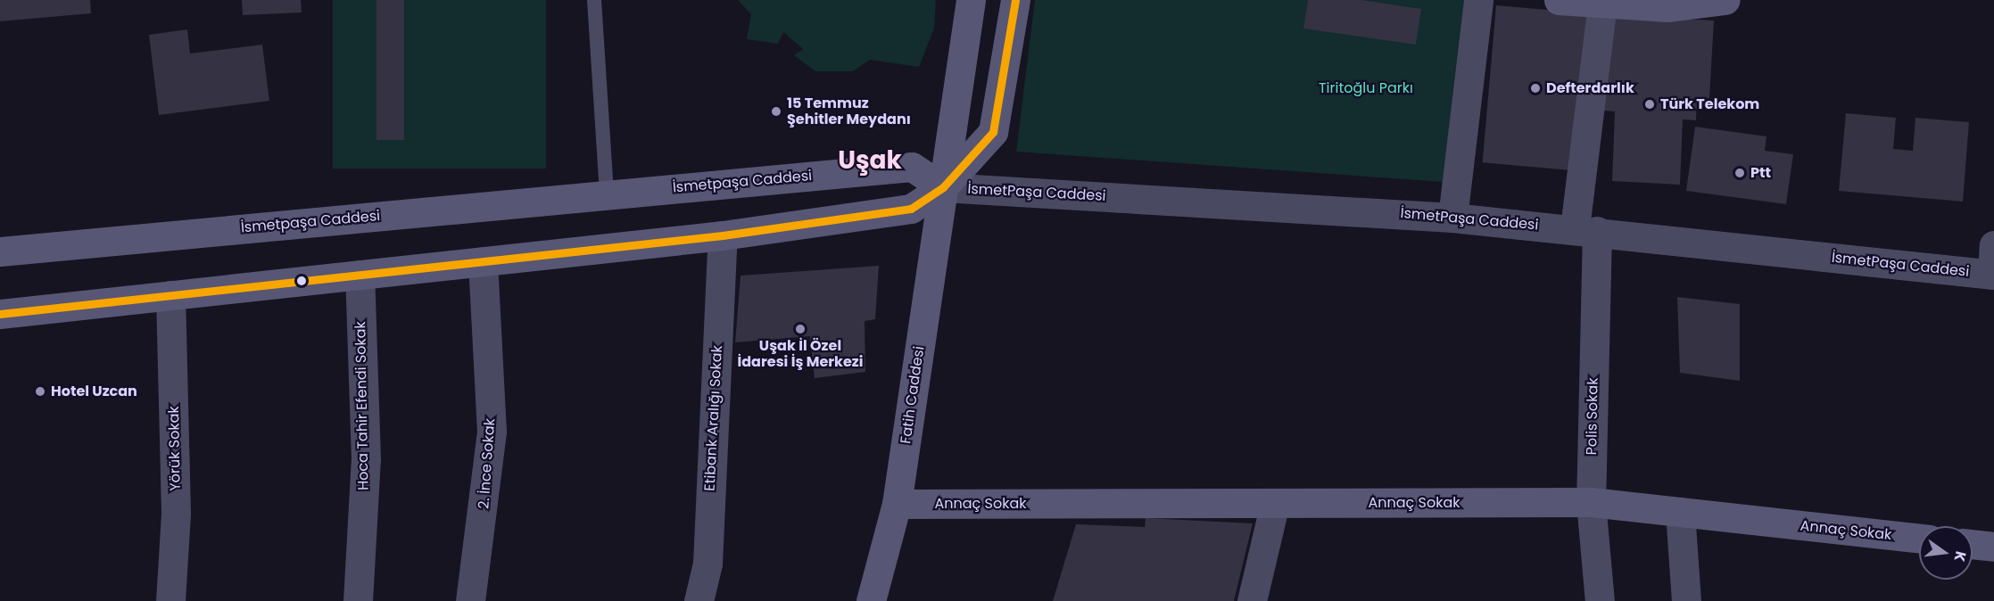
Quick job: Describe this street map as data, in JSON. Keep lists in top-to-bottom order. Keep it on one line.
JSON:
{"streets":{"main road":["İsmetpaşa Caddesi","Fatih Caddesi","Annaç Sokak"],"street":["İsmetPaşa Caddesi","Hoca Tahir Efendi Sokak","Polis Sokak","Etibank Aralığı Sokak","Yörük Sokak","2. İnce Sokak"]},"crossings":[["İsmetpaşa Caddesi","İsmetPaşa Caddesi"],["İsmetpaşa Caddesi","Fatih Caddesi"],["İsmetPaşa Caddesi","Fatih Caddesi"],["İsmetPaşa Caddesi","Polis Sokak"],["Fatih Caddesi","Annaç Sokak"],["Polis Sokak","Annaç Sokak"]],"districts":["Uşak"],"parks":["Tiritoğlu Parkı"],"places":["Defterdarlık","Türk Telekom","15 Temmuz Şehitler Meydanı","Ptt","Uşak İl Özel İdaresi İş Merkezi","Hotel Uzcan"],"north":"right"}
